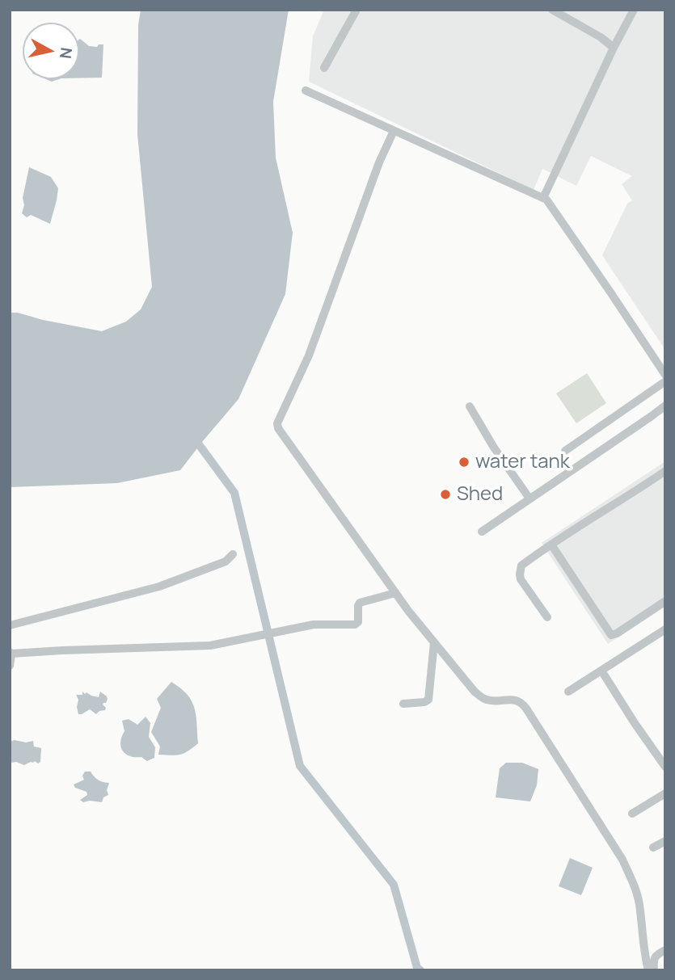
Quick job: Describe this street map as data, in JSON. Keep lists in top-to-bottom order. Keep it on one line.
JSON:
{"places":["water tank","Shed"],"north":"right"}
